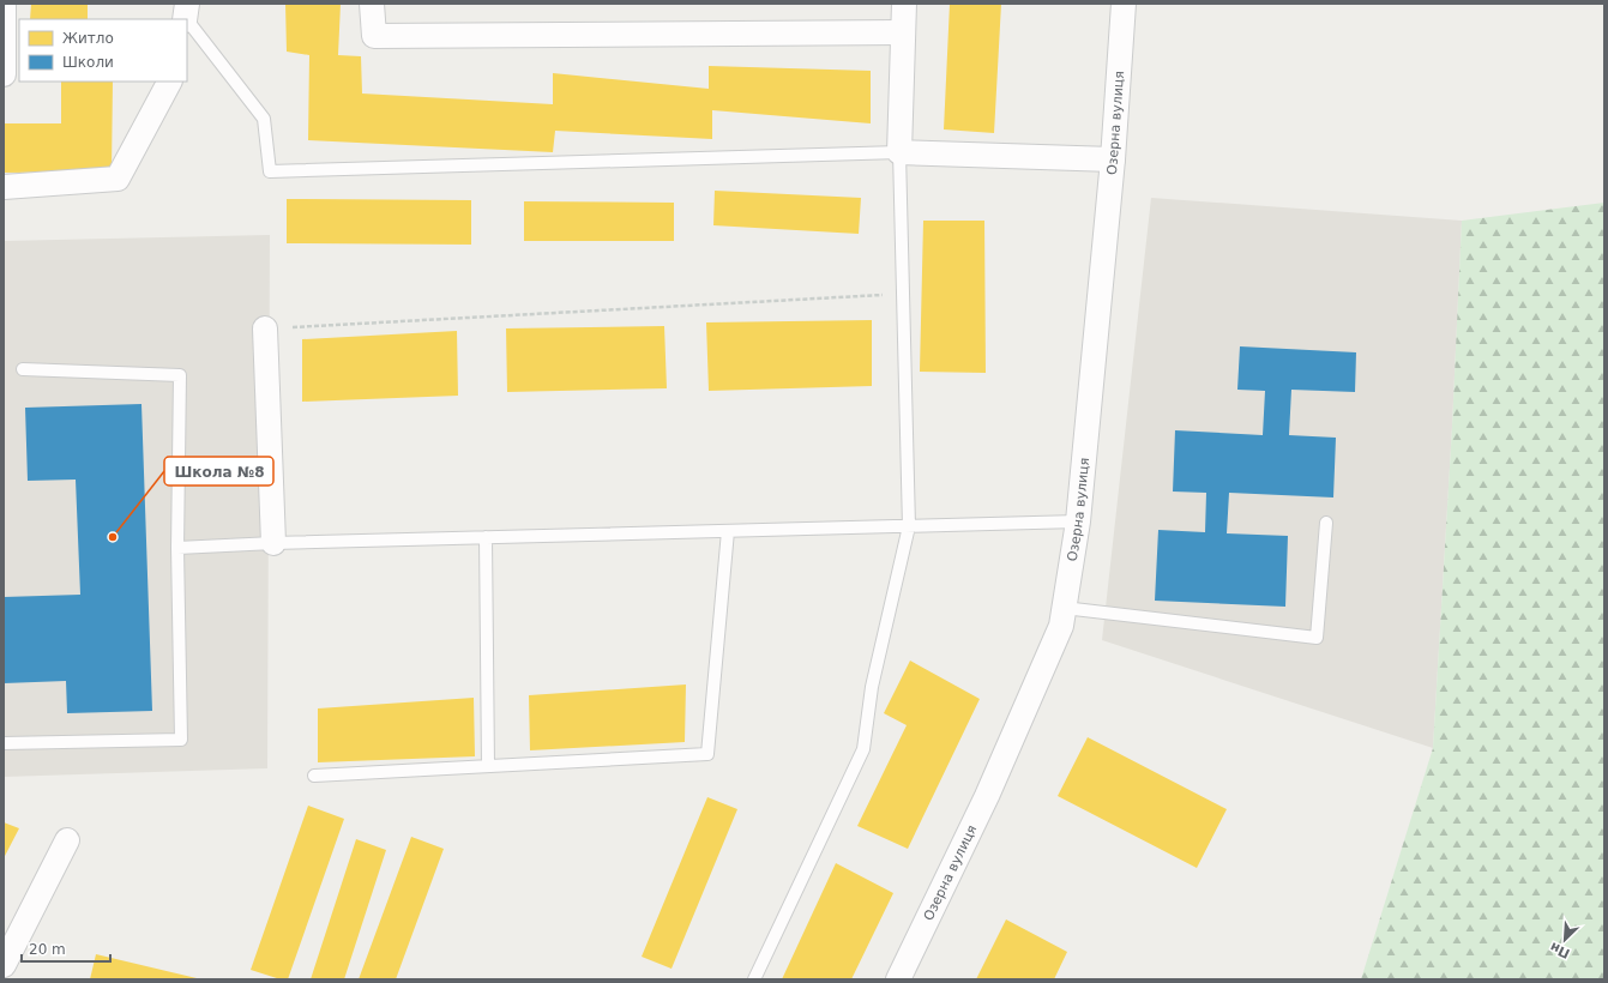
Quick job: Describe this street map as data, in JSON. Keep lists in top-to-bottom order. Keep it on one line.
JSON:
{"streets":{"street":["Озерна вулиця"]},"places":["Школа №8"],"legend":["Житло","Школи"],"scale_bar":"20 m","north":"bottom left"}
